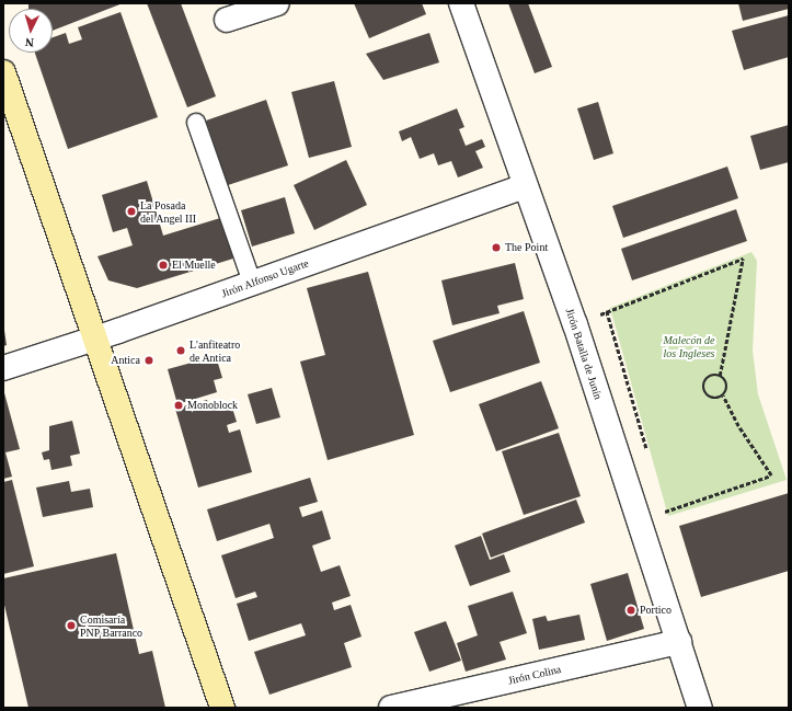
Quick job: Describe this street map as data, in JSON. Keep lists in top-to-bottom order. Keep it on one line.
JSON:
{"streets":{"street":["Jirón Alfonso Ugarte","Jirón Batalla de Junín","Jirón Colina"]},"crossings":[["Jirón Alfonso Ugarte","Jirón Batalla de Junín"],["Jirón Batalla de Junín","Jirón Colina"]],"parks":["Malecón de los Ingleses"],"places":["La Posada del Angel III","The Point","El Muelle","L'anfiteatro de Antica","Antica","Monoblock","Portico","Comisaría PNP Barranco"],"north":"bottom"}
